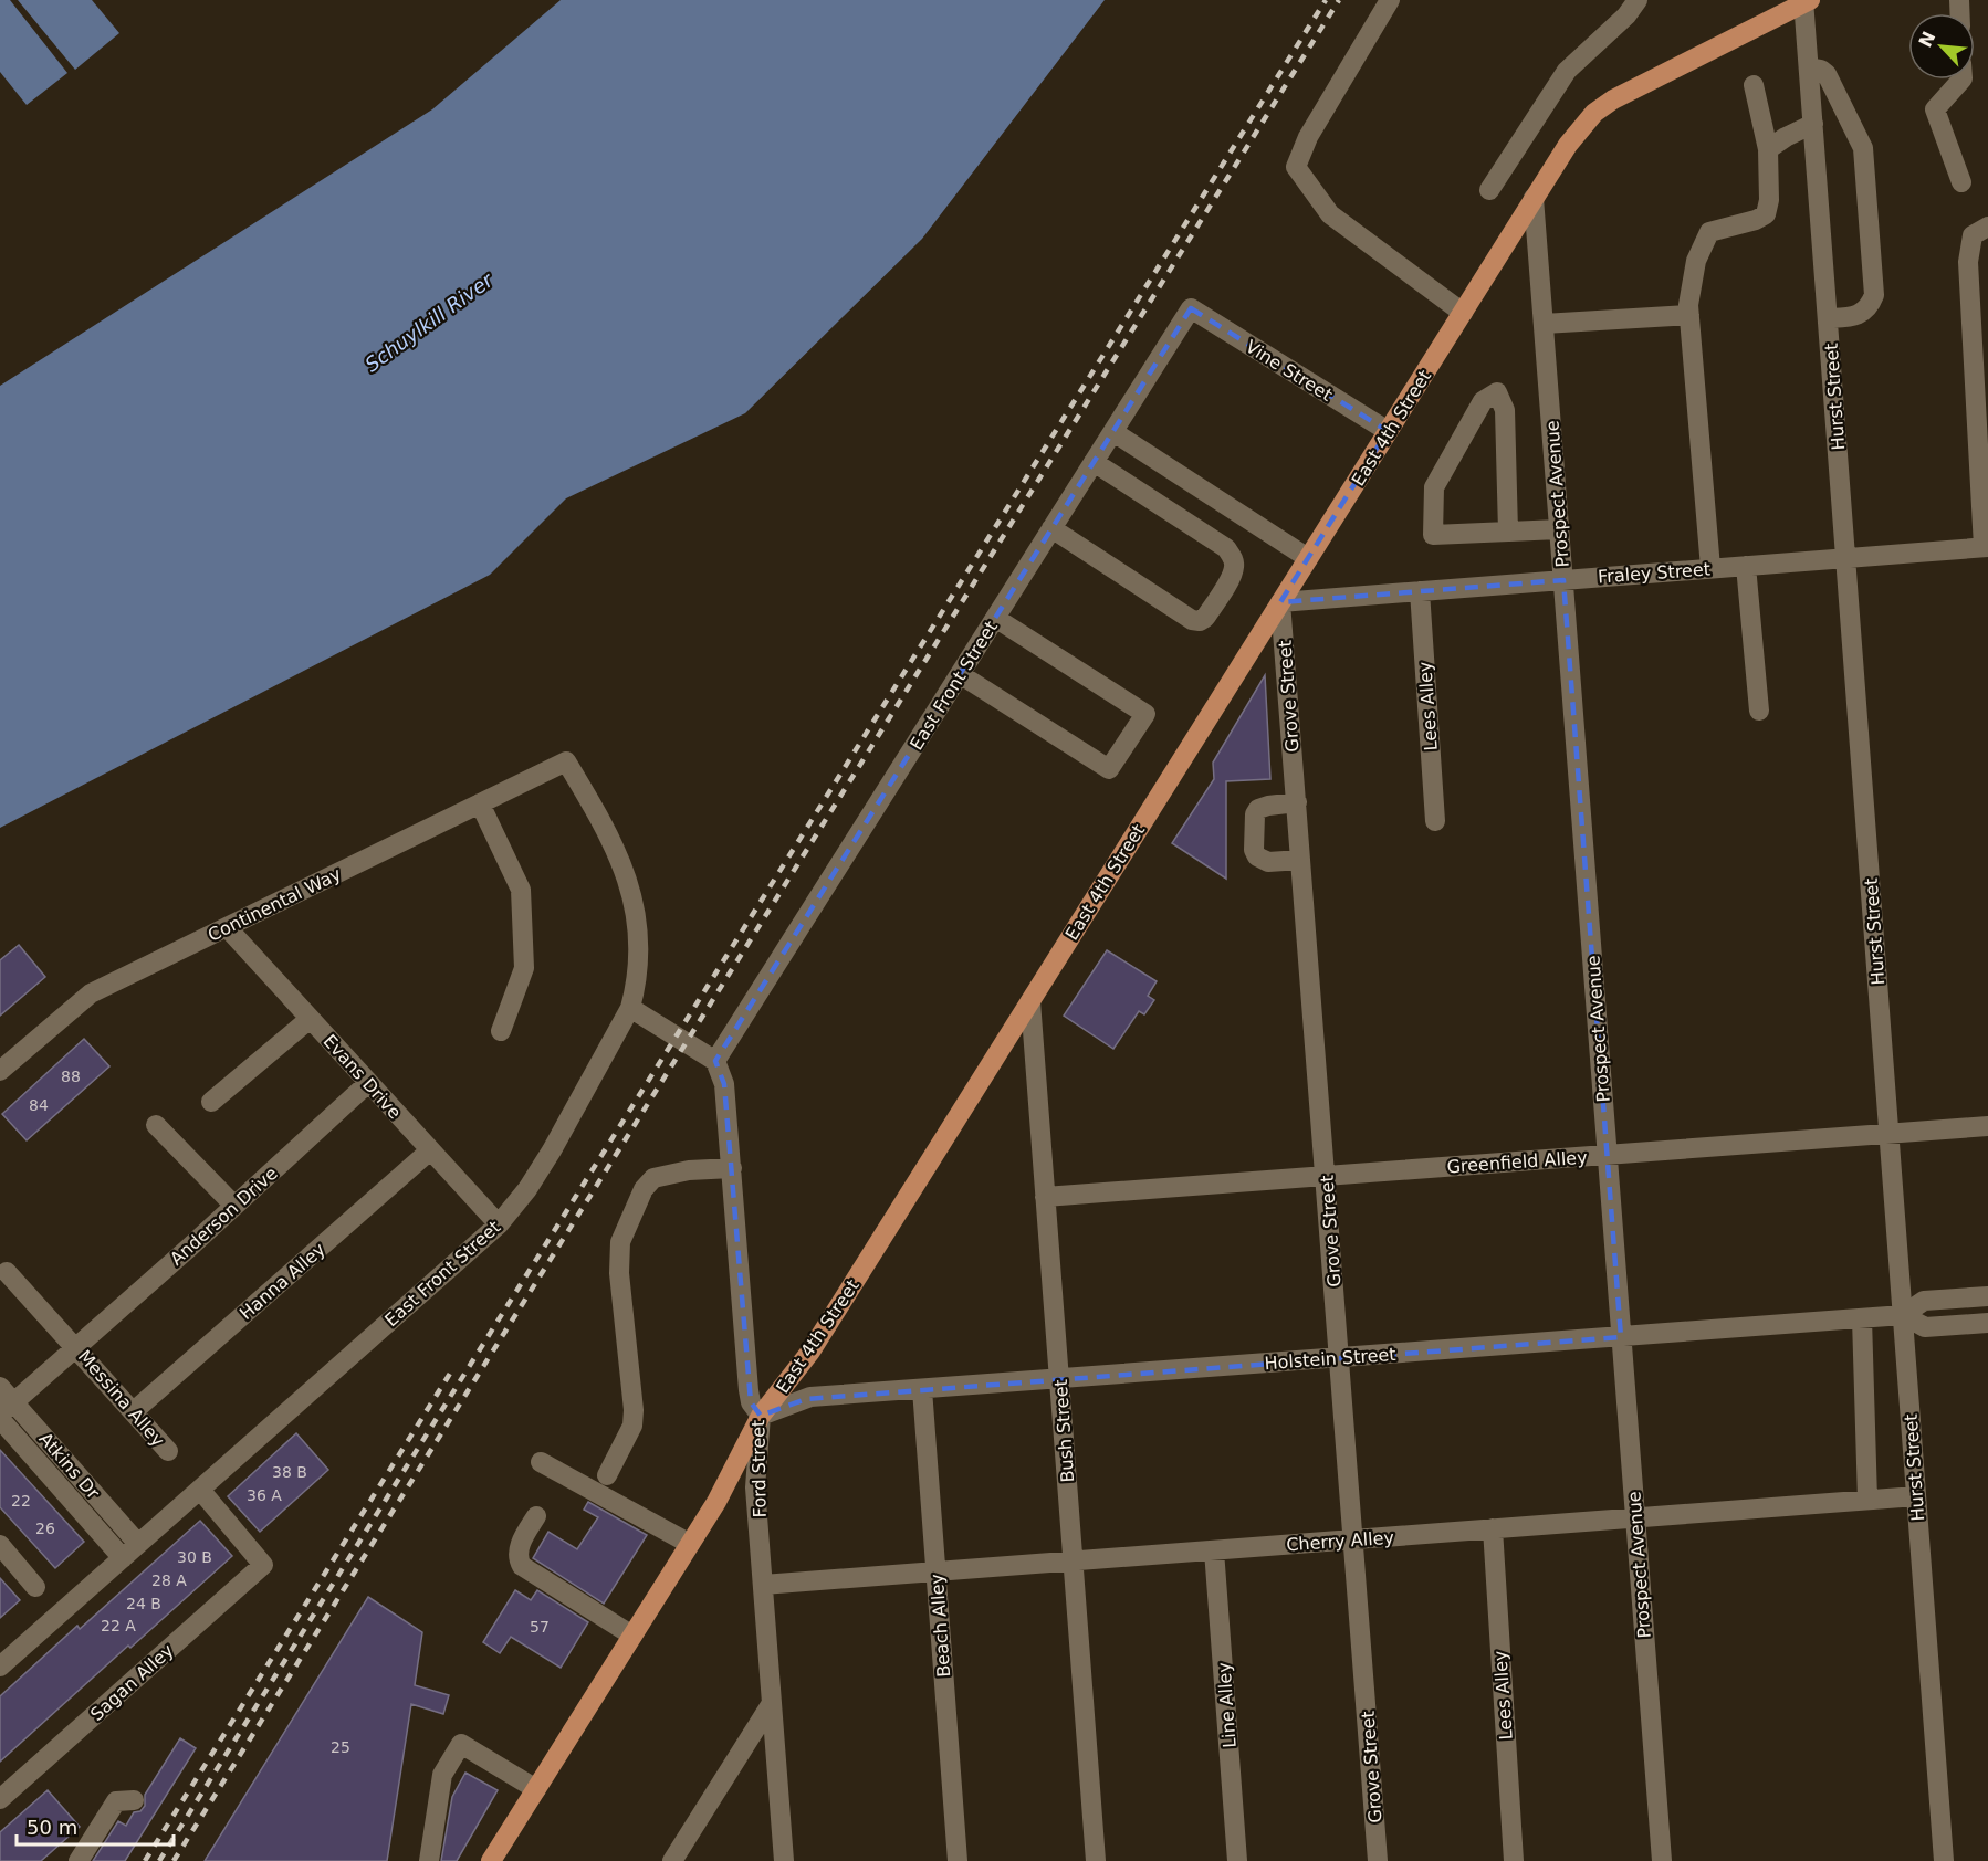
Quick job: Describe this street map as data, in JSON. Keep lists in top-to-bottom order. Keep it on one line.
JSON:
{"streets":{"main road":["East 4th Street"],"street":["Vine Street","Hurst Street","Prospect Avenue","Fraley Street","East Front Street","Grove Street","Lees Alley","Continental Way","Evans Drive","Greenfield Alley","Anderson Drive","Hanna Alley","Holstein Street","Messina Alley","Bush Street","Atkins Dr","Ford Street","Cherry Alley","Beach Alley","Sagan Alley","Line Alley"]},"crossings":[["Vine Street","East 4th Street"],["Vine Street","East Front Street"],["Hurst Street","East 4th Street"],["Hurst Street","Fraley Street"],["Hurst Street","Greenfield Alley"],["Hurst Street","Holstein Street"],["Hurst Street","Cherry Alley"],["East 4th Street","Prospect Avenue"],["East 4th Street","Fraley Street"],["East 4th Street","Grove Street"],["East 4th Street","Holstein Street"],["East 4th Street","Bush Street"],["East 4th Street","Ford Street"],["Prospect Avenue","Fraley Street"],["Prospect Avenue","Greenfield Alley"],["Prospect Avenue","Holstein Street"],["Prospect Avenue","Cherry Alley"],["Fraley Street","Grove Street"],["Fraley Street","Lees Alley"],["East Front Street","Continental Way"],["East Front Street","Evans Drive"],["East Front Street","Atkins Dr"],["East Front Street","Ford Street"],["East Front Street","Sagan Alley"],["Grove Street","Greenfield Alley"],["Grove Street","Holstein Street"],["Grove Street","Cherry Alley"],["Lees Alley","Cherry Alley"],["Continental Way","Evans Drive"],["Evans Drive","Anderson Drive"],["Evans Drive","Hanna Alley"],["Greenfield Alley","Bush Street"],["Anderson Drive","Messina Alley"],["Anderson Drive","Atkins Dr"],["Hanna Alley","Messina Alley"],["Holstein Street","Bush Street"],["Holstein Street","Ford Street"],["Holstein Street","Beach Alley"],["Bush Street","Cherry Alley"],["Ford Street","Cherry Alley"],["Cherry Alley","Beach Alley"],["Cherry Alley","Line Alley"]],"water":["Schuylkill River"],"house_numbers":["88","84","38 B","36 A","22","26","30 B","28 A","24 B","22 A","57","25"],"scale_bar":"50 m","north":"top left"}
